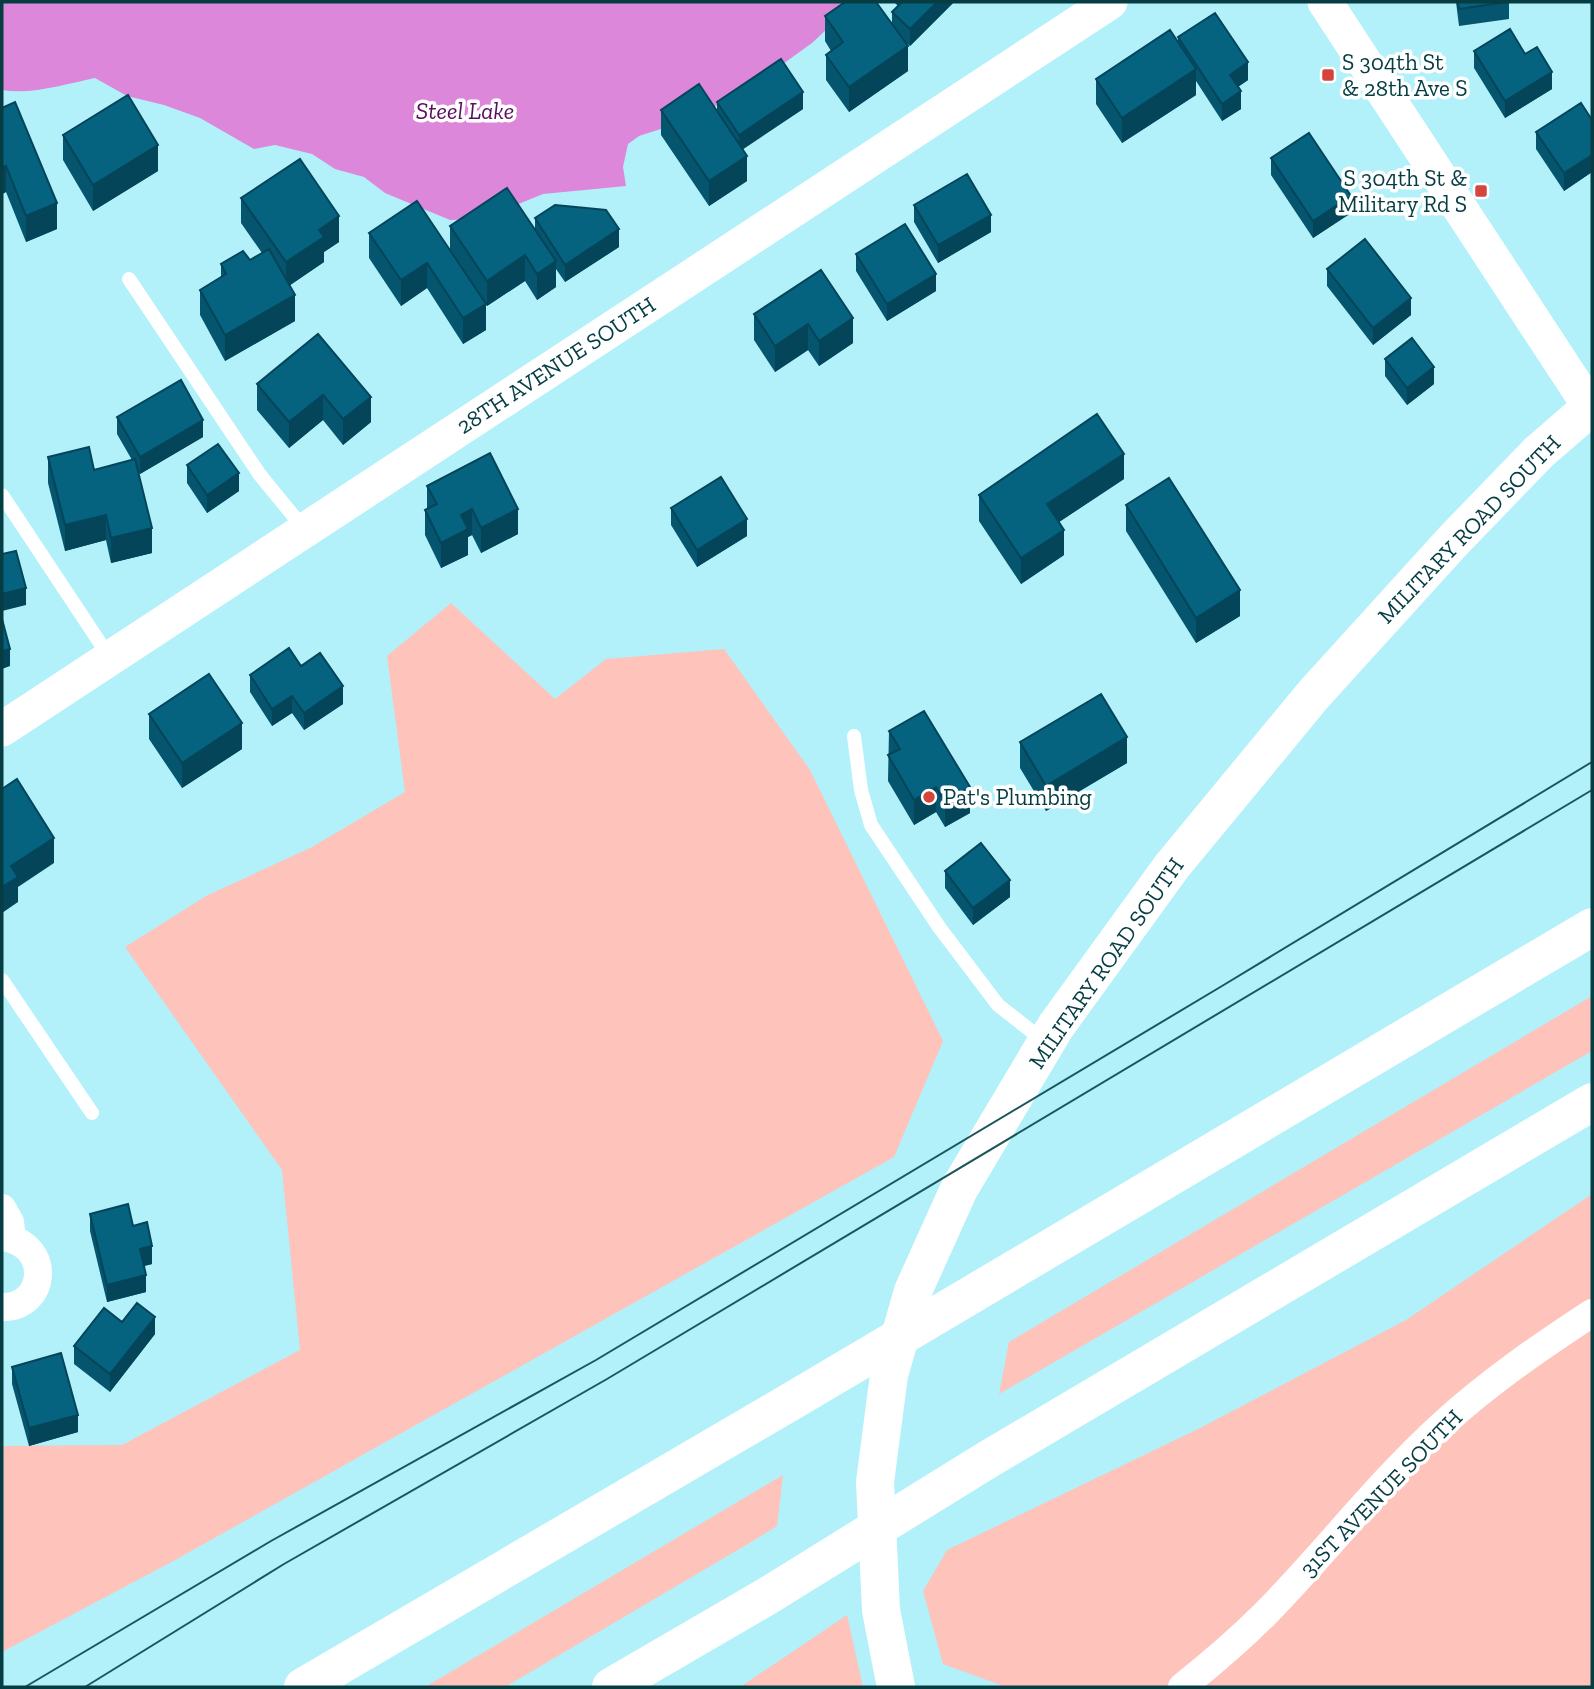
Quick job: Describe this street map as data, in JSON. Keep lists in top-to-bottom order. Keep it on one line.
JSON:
{"streets":{"main road":["MILITARY ROAD SOUTH"],"street":["28TH AVENUE SOUTH","31ST AVENUE SOUTH"]},"water":["Steel Lake"],"places":{"transit":["S 304th St & 28th Ave S","S 304th St & Military Rd S"],"other":["Pat's Plumbing"]}}
